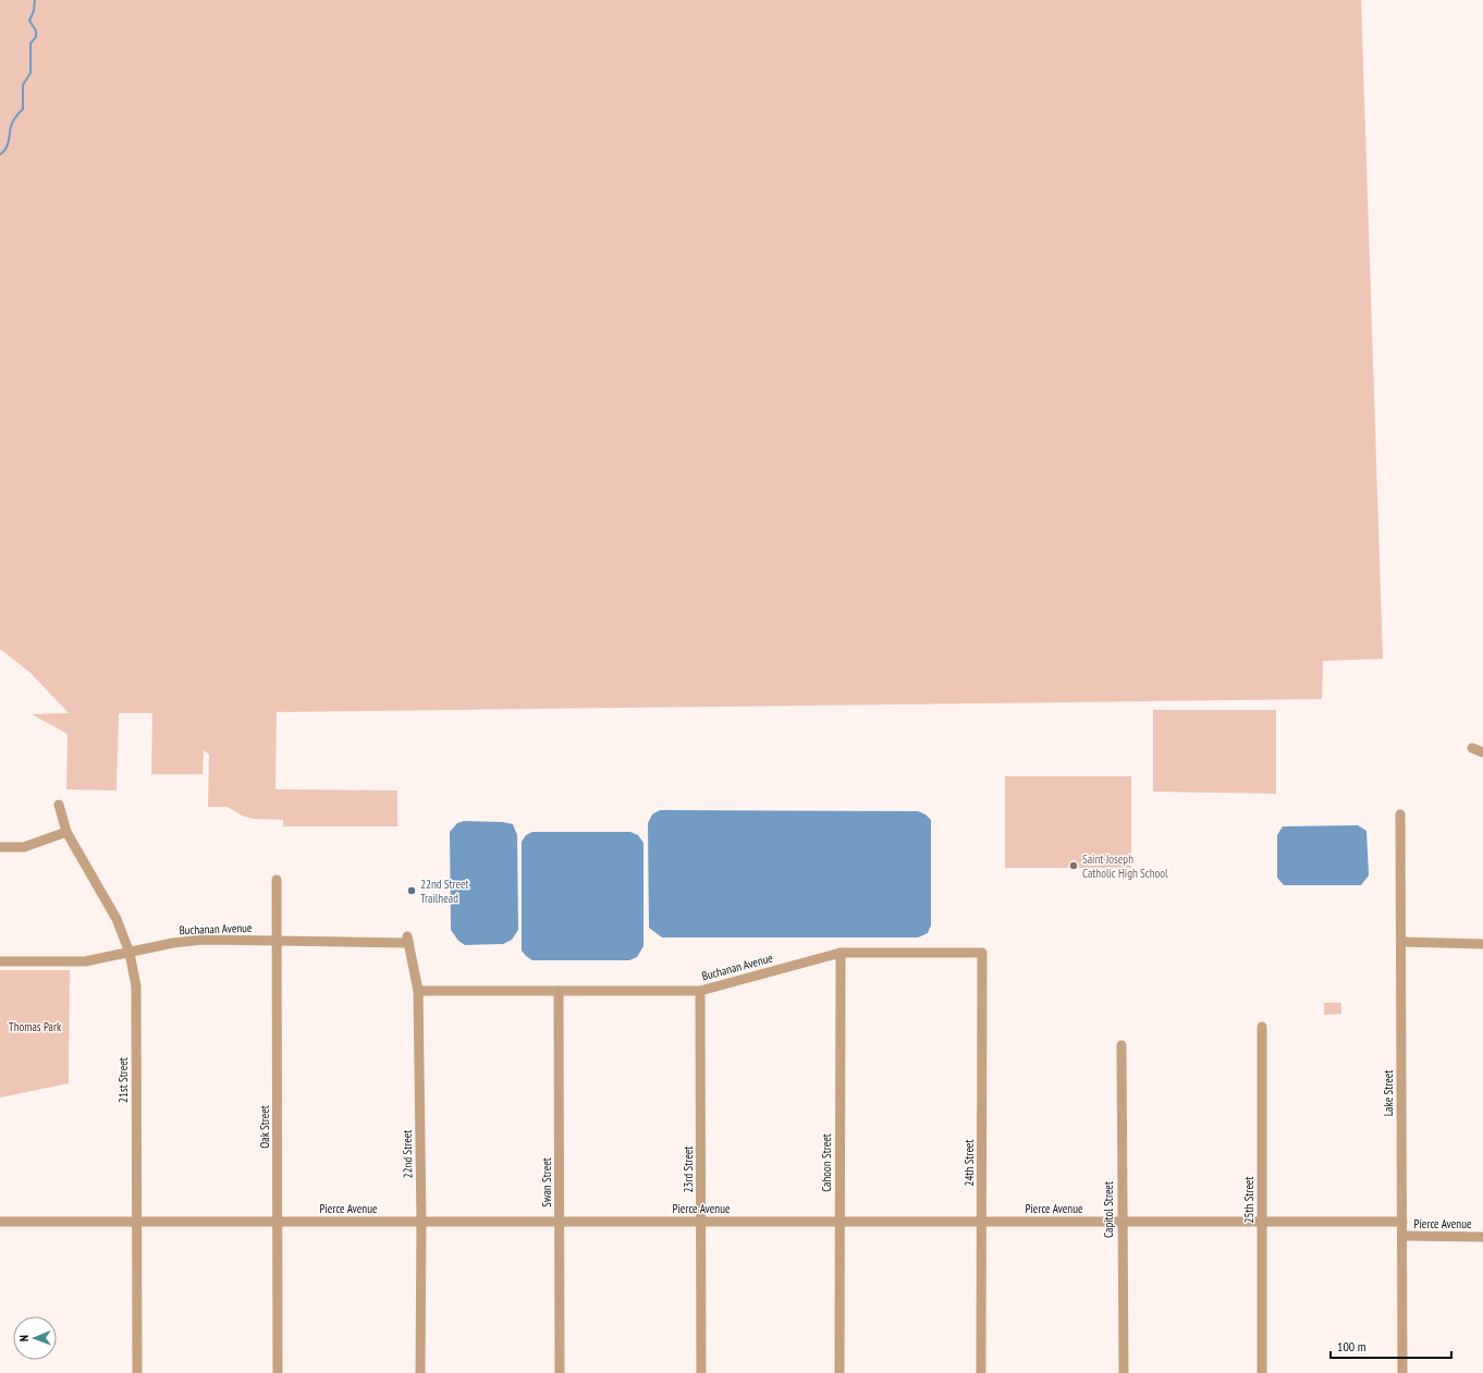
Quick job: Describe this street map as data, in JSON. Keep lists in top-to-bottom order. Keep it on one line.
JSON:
{"streets":{"street":["Buchanan Avenue","21st Street","Lake Street","Oak Street","22nd Street","Cahoon Street","24th Street","23rd Street","Swan Street","25th Street","Pierce Avenue","Capitol Street"]},"crossings":[["Buchanan Avenue","21st Street"],["Buchanan Avenue","Oak Street"],["Buchanan Avenue","22nd Street"],["Buchanan Avenue","Cahoon Street"],["Buchanan Avenue","24th Street"],["Buchanan Avenue","23rd Street"],["Buchanan Avenue","Swan Street"],["21st Street","Pierce Avenue"],["Lake Street","Pierce Avenue"],["Oak Street","Pierce Avenue"],["22nd Street","Pierce Avenue"],["Cahoon Street","Pierce Avenue"],["24th Street","Pierce Avenue"],["23rd Street","Pierce Avenue"],["Swan Street","Pierce Avenue"],["25th Street","Pierce Avenue"],["Pierce Avenue","Capitol Street"]],"parks":["Thomas Park"],"places":["Saint Joseph Catholic High School","22nd Street Trailhead"],"scale_bar":"100 m","north":"left"}
